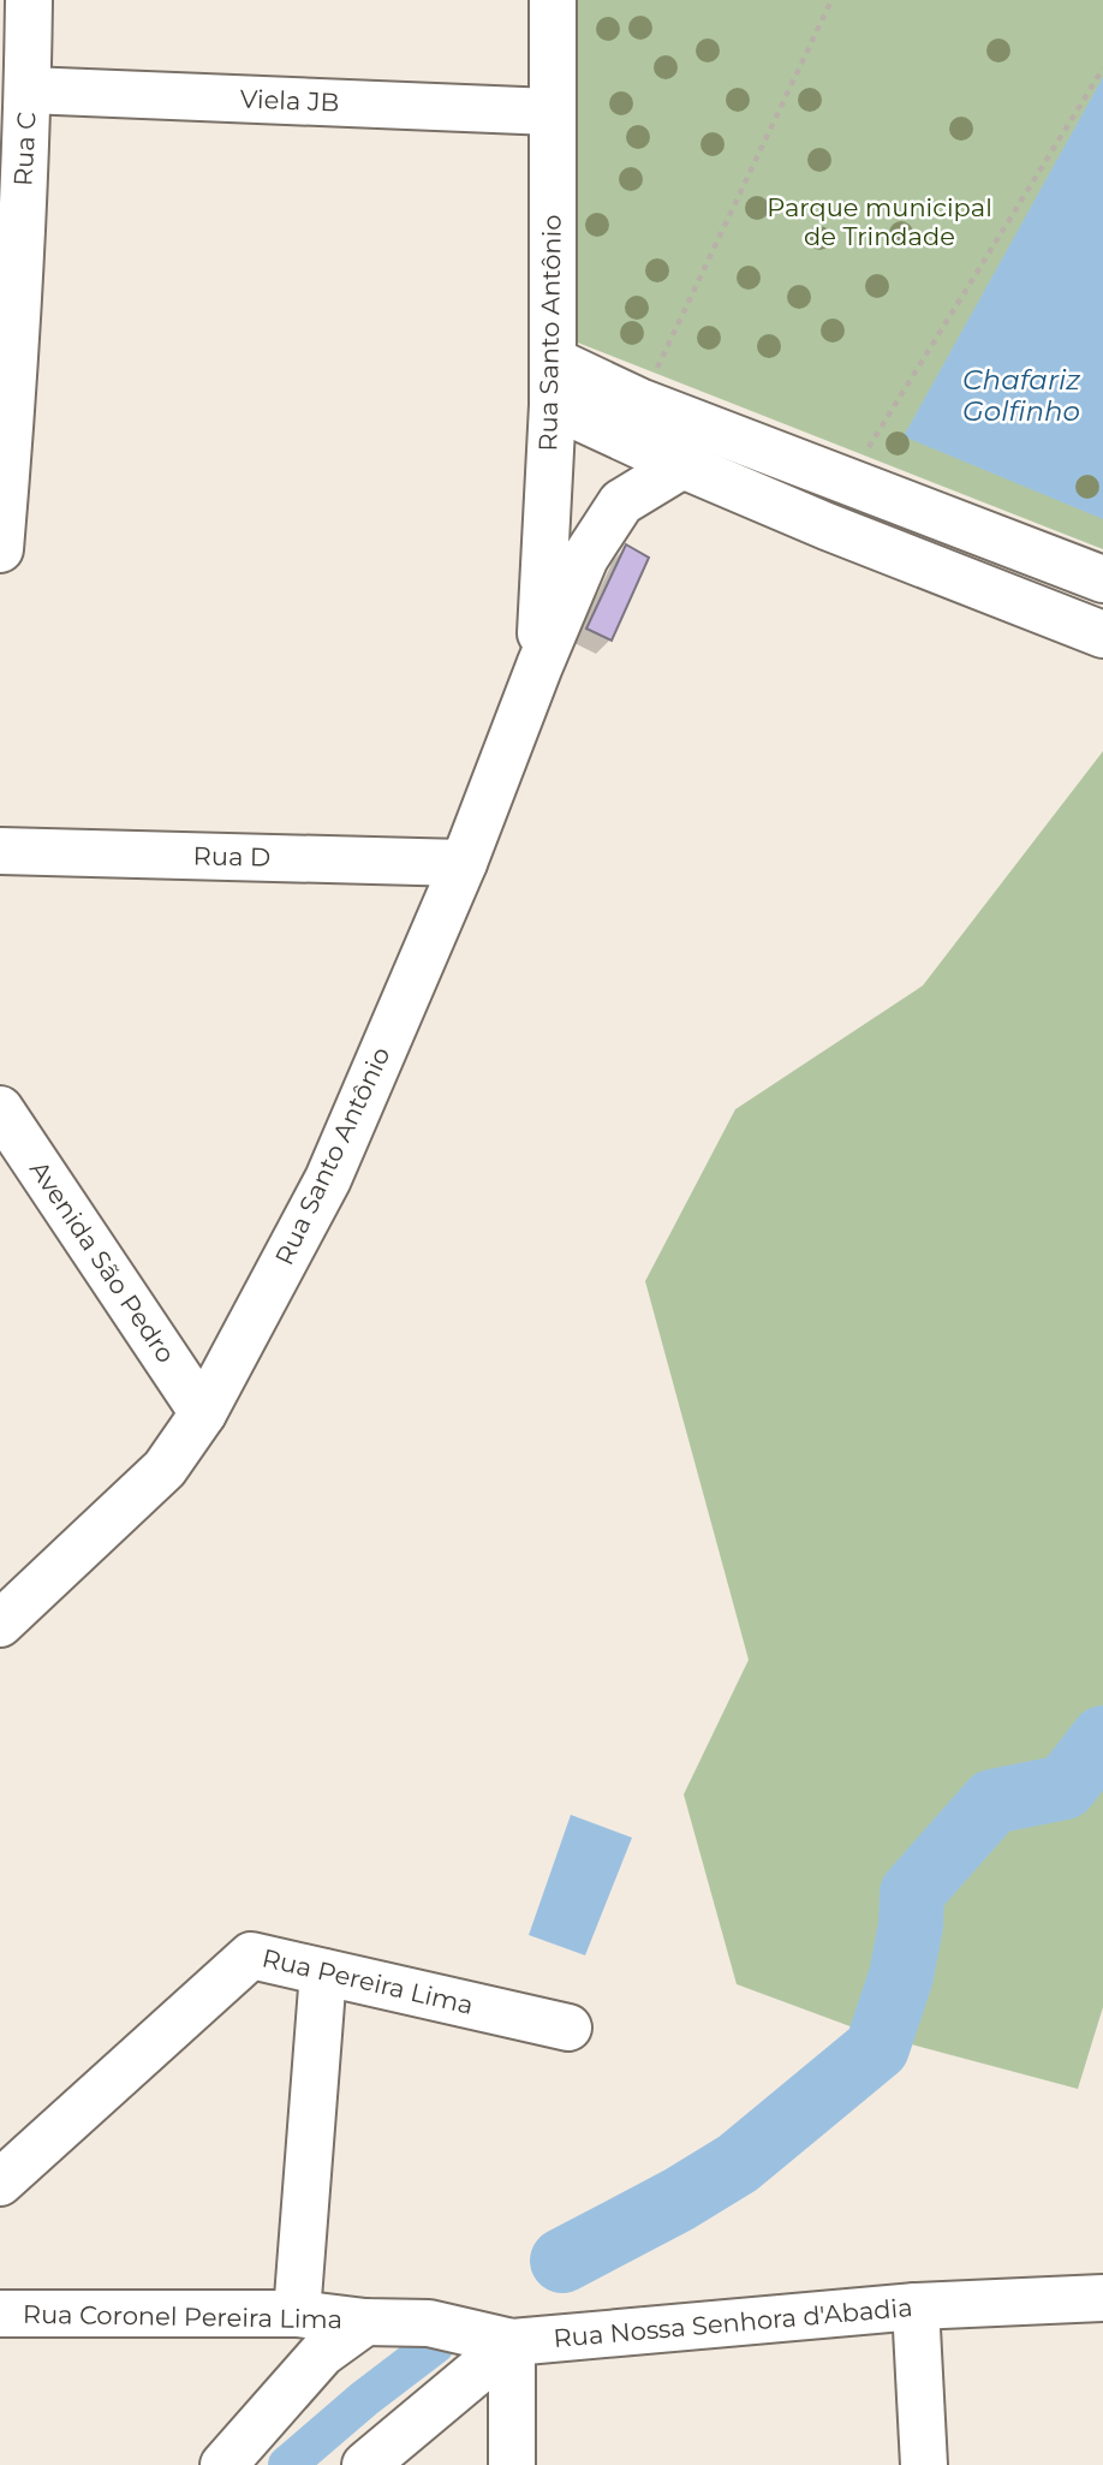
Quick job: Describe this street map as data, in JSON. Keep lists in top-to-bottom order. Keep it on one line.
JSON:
{"streets":{"street":["Viela JB","Rua C","Rua Santo Antônio","Rua D","Avenida São Pedro","Rua Pereira Lima","Rua Coronel Pereira Lima","Rua Nossa Senhora d'Abadia"]},"crossings":[["Viela JB","Rua C"],["Viela JB","Rua Santo Antônio"],["Rua Santo Antônio","Rua D"],["Rua Santo Antônio","Avenida São Pedro"],["Rua Coronel Pereira Lima","Rua Nossa Senhora d'Abadia"]],"water":["Chafariz Golfinho"],"parks":["Parque municipal de Trindade"]}
